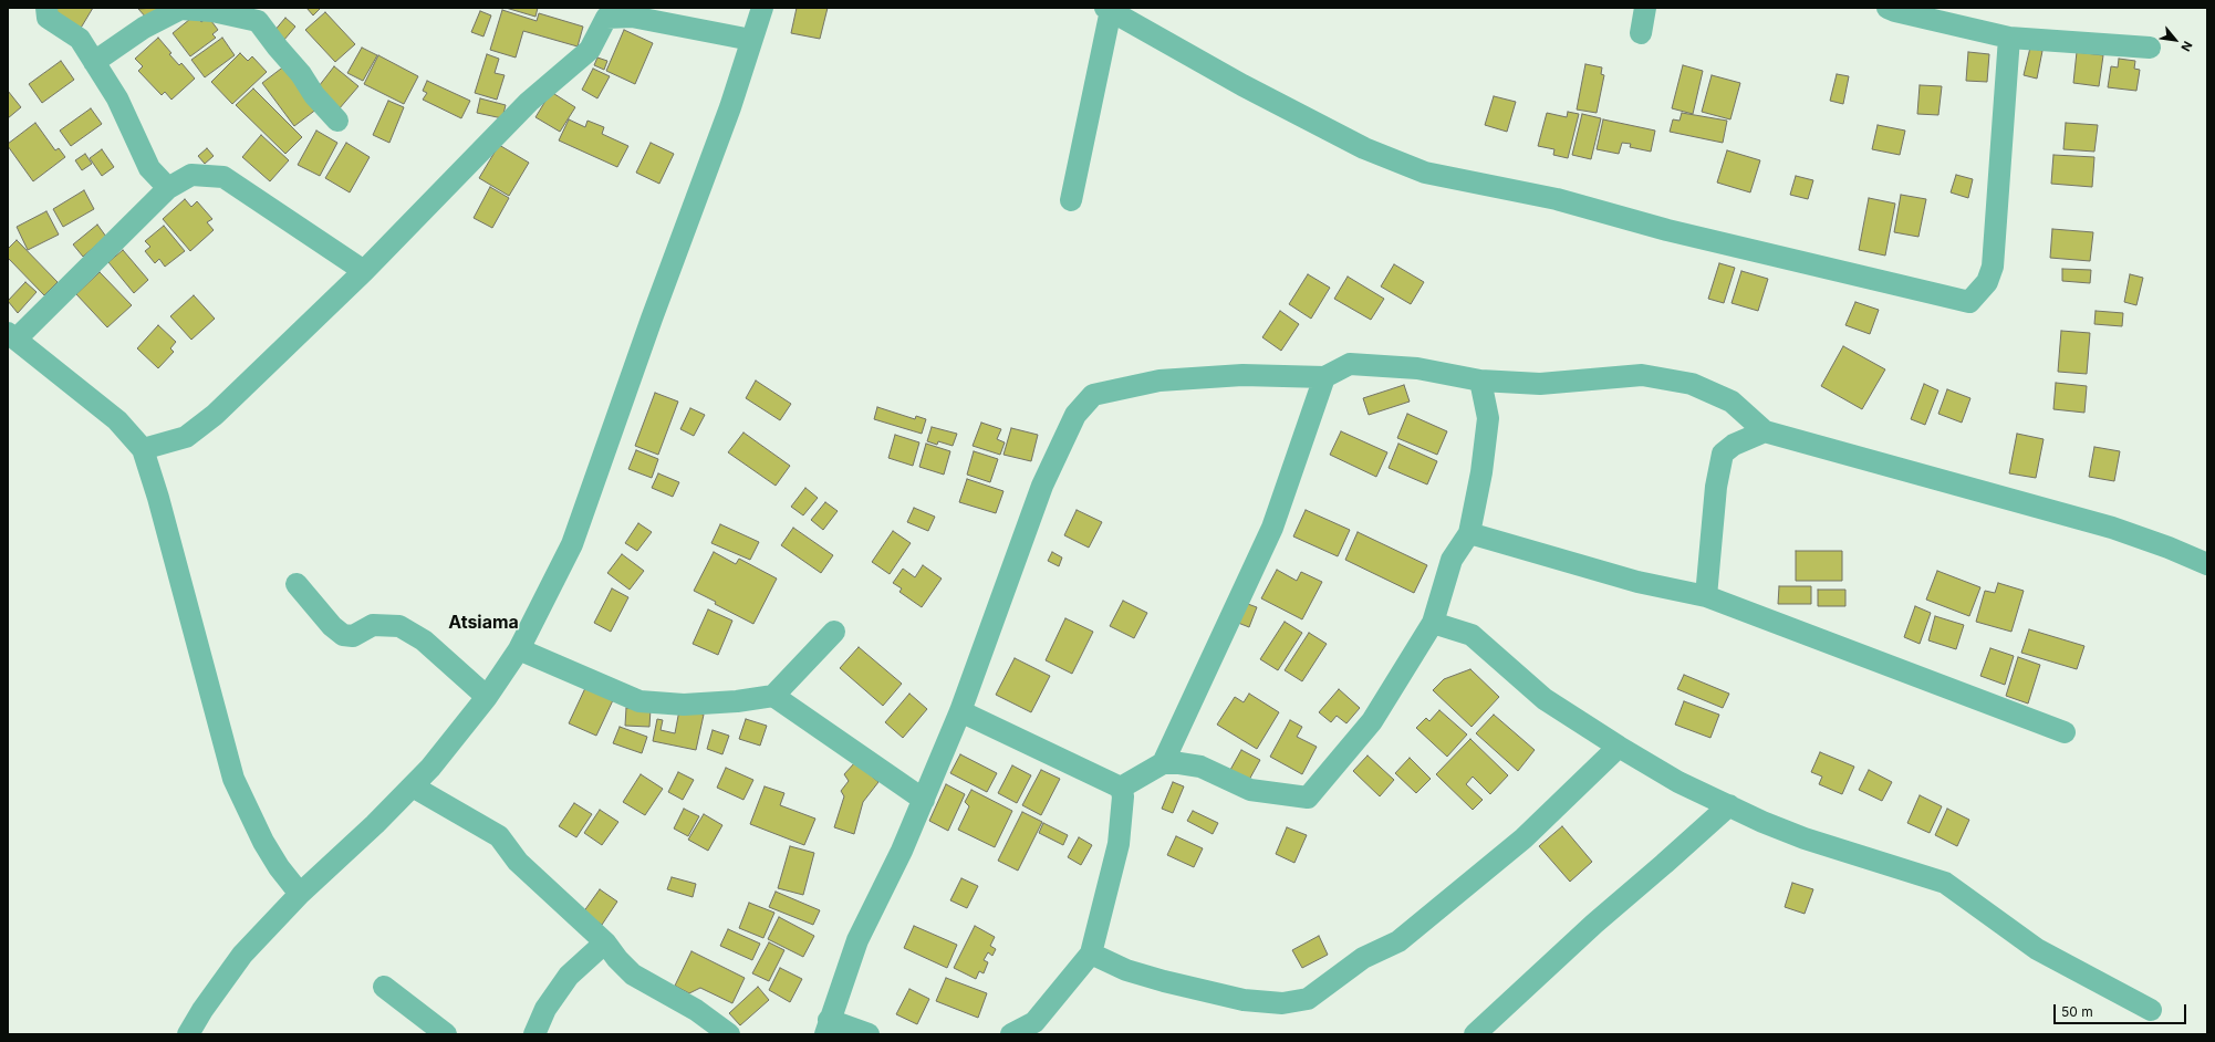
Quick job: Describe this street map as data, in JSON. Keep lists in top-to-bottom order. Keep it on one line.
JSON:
{"districts":["Atsiama"],"scale_bar":"50 m","north":"bottom right"}
